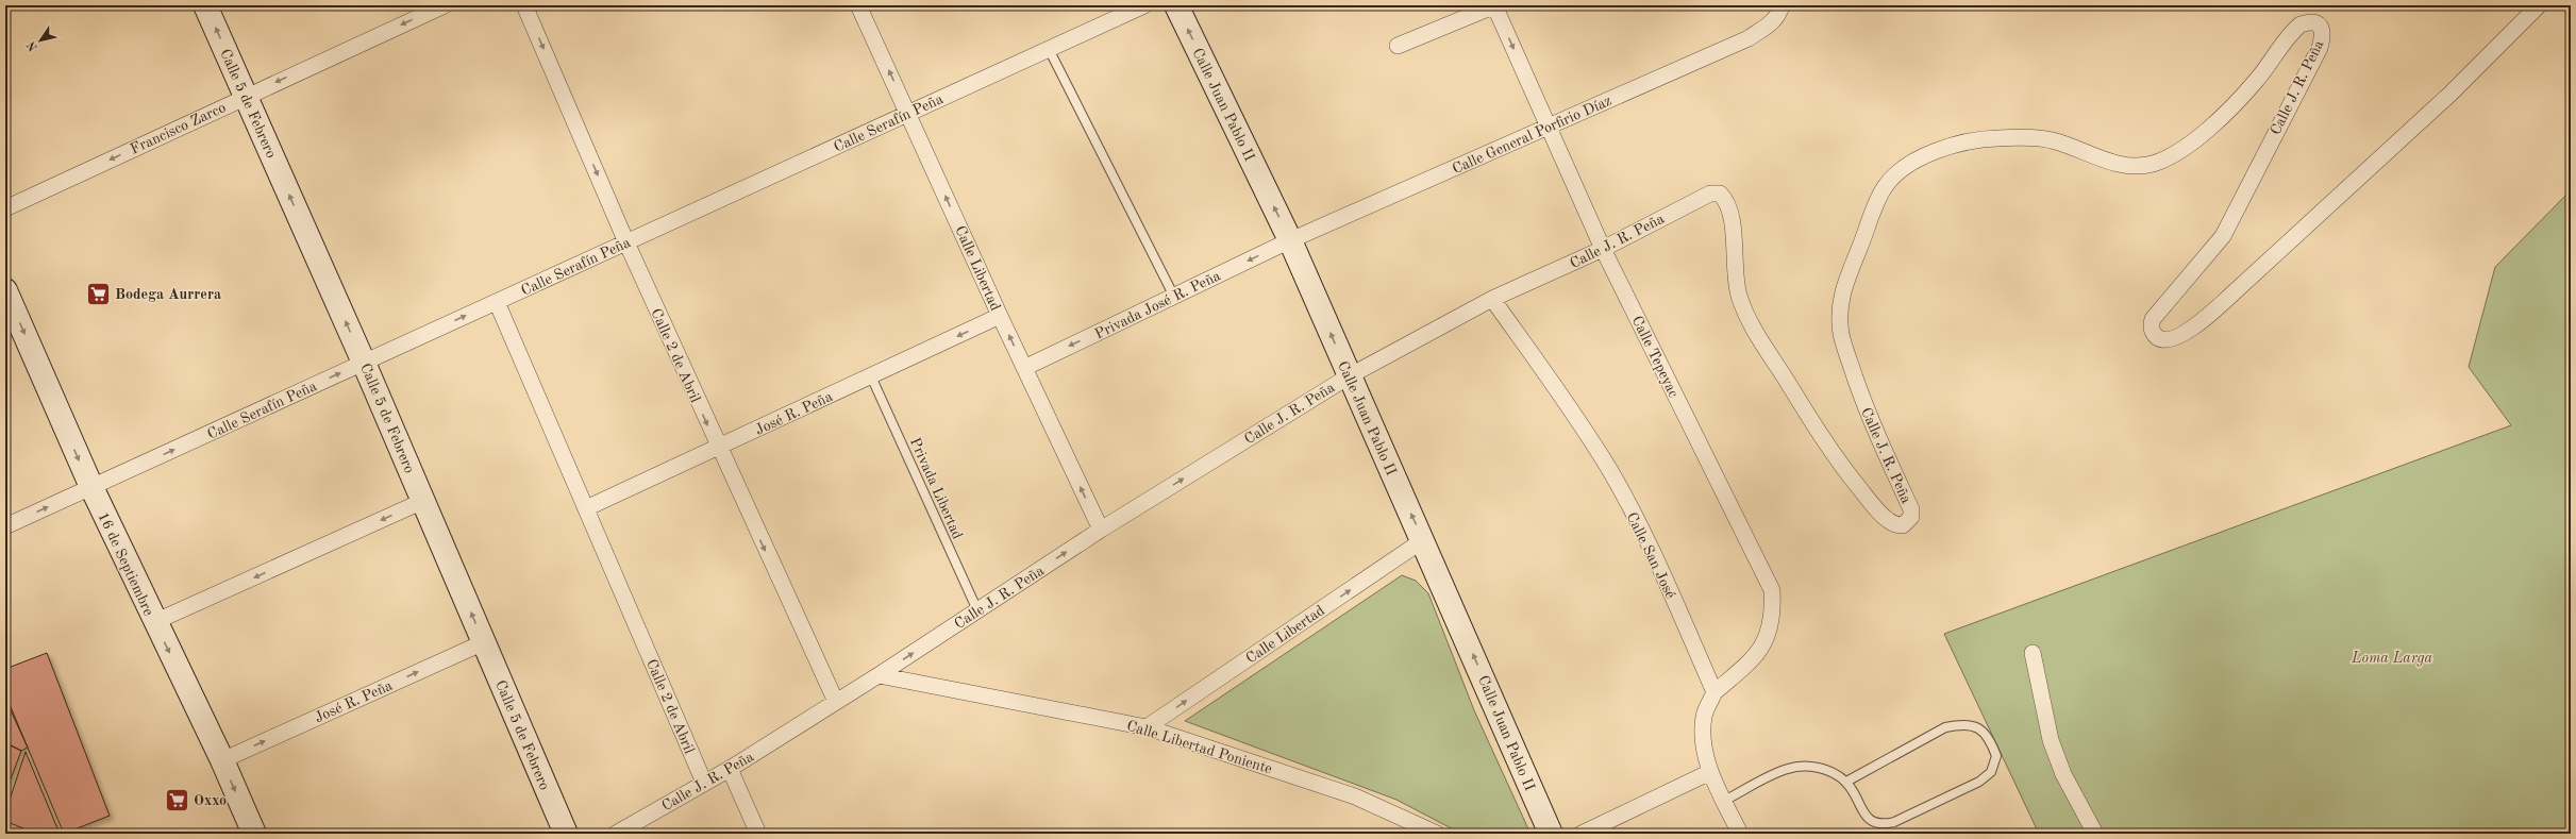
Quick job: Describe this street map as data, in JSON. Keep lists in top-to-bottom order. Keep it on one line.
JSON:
{"streets":{"street":["Calle J. R. Peña","Calle 5 de Febrero","Calle Juan Pablo II","Calle Serafín Peña","Francisco Zarco","Calle General Porfirio Díaz","Calle Libertad","Privada José R. Peña","Calle 2 de Abril","Calle Tepeyac","José R. Peña","Calle San José","16 de Septiembre","Calle Libertad Poniente"],"lane":["Privada Libertad"]},"crossings":[["Calle J. R. Peña","Calle Juan Pablo II"],["Calle J. R. Peña","Calle Libertad"],["Calle J. R. Peña","Calle 2 de Abril"],["Calle J. R. Peña","Calle Tepeyac"],["Calle J. R. Peña","Privada Libertad"],["Calle J. R. Peña","Calle San José"],["Calle J. R. Peña","Calle Libertad Poniente"],["Calle 5 de Febrero","Calle Serafín Peña"],["Calle 5 de Febrero","Francisco Zarco"],["Calle 5 de Febrero","José R. Peña"],["Calle Juan Pablo II","Calle General Porfirio Díaz"],["Calle Juan Pablo II","Calle Libertad"],["Calle Juan Pablo II","Privada José R. Peña"],["Calle Serafín Peña","Calle Libertad"],["Calle Serafín Peña","Calle 2 de Abril"],["Calle Serafín Peña","16 de Septiembre"],["Calle General Porfirio Díaz","Privada José R. Peña"],["Calle General Porfirio Díaz","Calle Tepeyac"],["Calle Libertad","Privada José R. Peña"],["Calle Libertad","José R. Peña"],["Calle Libertad","Calle Libertad Poniente"],["Calle 2 de Abril","José R. Peña"],["Calle Tepeyac","Calle San José"],["José R. Peña","Privada Libertad"],["José R. Peña","16 de Septiembre"]],"one_way":["Calle 5 de Febrero","Calle Juan Pablo II","Calle Serafín Peña","Francisco Zarco","Privada José R. Peña","Calle 2 de Abril","16 de Septiembre"],"parks":["Loma Larga"],"places":{"supermarket":["Bodega Aurrera","Oxxo"]},"north":"bottom left"}
